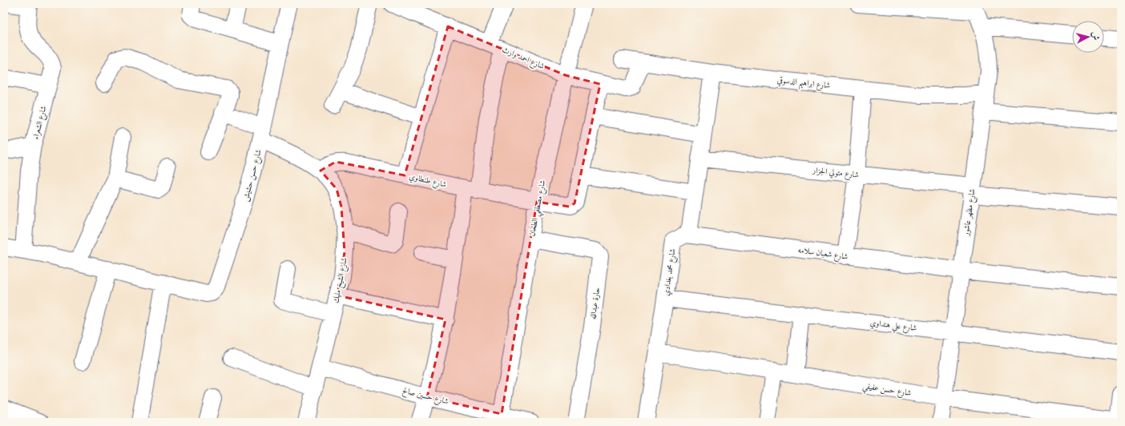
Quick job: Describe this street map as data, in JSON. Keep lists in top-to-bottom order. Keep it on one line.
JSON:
{"streets":{"street":["شارع احمد وارث","شارع ابراهيم الدسوقي","شارع الشعراء","شارع متولي الجزار","شارع حسن حشيش","شارع طنطاوي","شارع مصطفي الطحان","شارع مظهر عاشور","شارع شعبان سلامه","شارع محمد بغدادي","شارع الشيخ مليك","حارة عبدالله","شارع علي هنداوي","شارع حسن عفيفي","شارع حسين صالح"]},"crossings":[["شارع احمد وارث","شارع ابراهيم الدسوقي"],["شارع احمد وارث","شارع مصطفي الطحان"],["شارع ابراهيم الدسوقي","شارع مظهر عاشور"],["شارع الشعراء","شارع حسن حشيش"],["شارع متولي الجزار","شارع مظهر عاشور"],["شارع حسن حشيش","شارع الشيخ مليك"],["شارع طنطاوي","شارع مصطفي الطحان"],["شارع طنطاوي","شارع الشيخ مليك"],["شارع مصطفي الطحان","حارة عبدالله"],["شارع مصطفي الطحان","شارع حسين صالح"],["شارع مظهر عاشور","شارع شعبان سلامه"],["شارع مظهر عاشور","شارع علي هنداوي"],["شارع مظهر عاشور","شارع حسن عفيفي"],["شارع شعبان سلامه","شارع محمد بغدادي"],["شارع محمد بغدادي","شارع علي هنداوي"],["شارع محمد بغدادي","شارع حسن عفيفي"],["شارع الشيخ مليك","شارع حسين صالح"]],"north":"right"}
